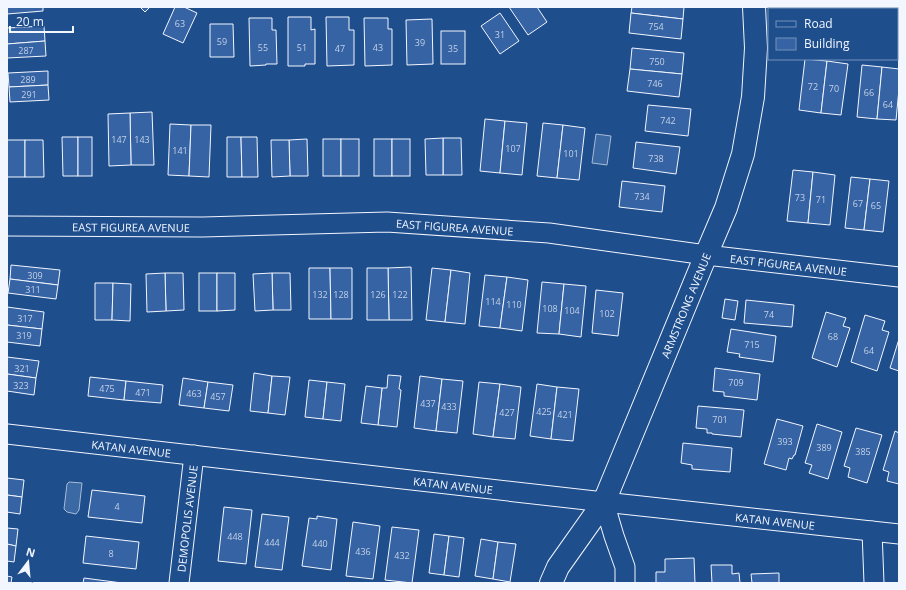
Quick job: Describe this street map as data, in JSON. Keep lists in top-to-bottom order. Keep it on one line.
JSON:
{"streets":{"street":["EAST FIGUREA AVENUE","ARMSTRONG AVENUE","KATAN AVENUE","DEMOPOLIS AVENUE"]},"crossings":[["EAST FIGUREA AVENUE","ARMSTRONG AVENUE"],["ARMSTRONG AVENUE","KATAN AVENUE"],["KATAN AVENUE","DEMOPOLIS AVENUE"]],"house_numbers":["63","754","31","59","39","55","51","43","47","35","287","750","289","746","72","70","66","291","64","742","147","143","107","141","101","738","734","73","71","67","65","309","311","132","128","126","122","114","110","108","104","102","74","317","319","68","715","64","321","709","323","475","471","463","457","437","433","425","427","421","701","393","389","385","4","448","444","440","436","8","432"],"legend":["Road","Building"],"scale_bar":"20 m","north":"top"}
